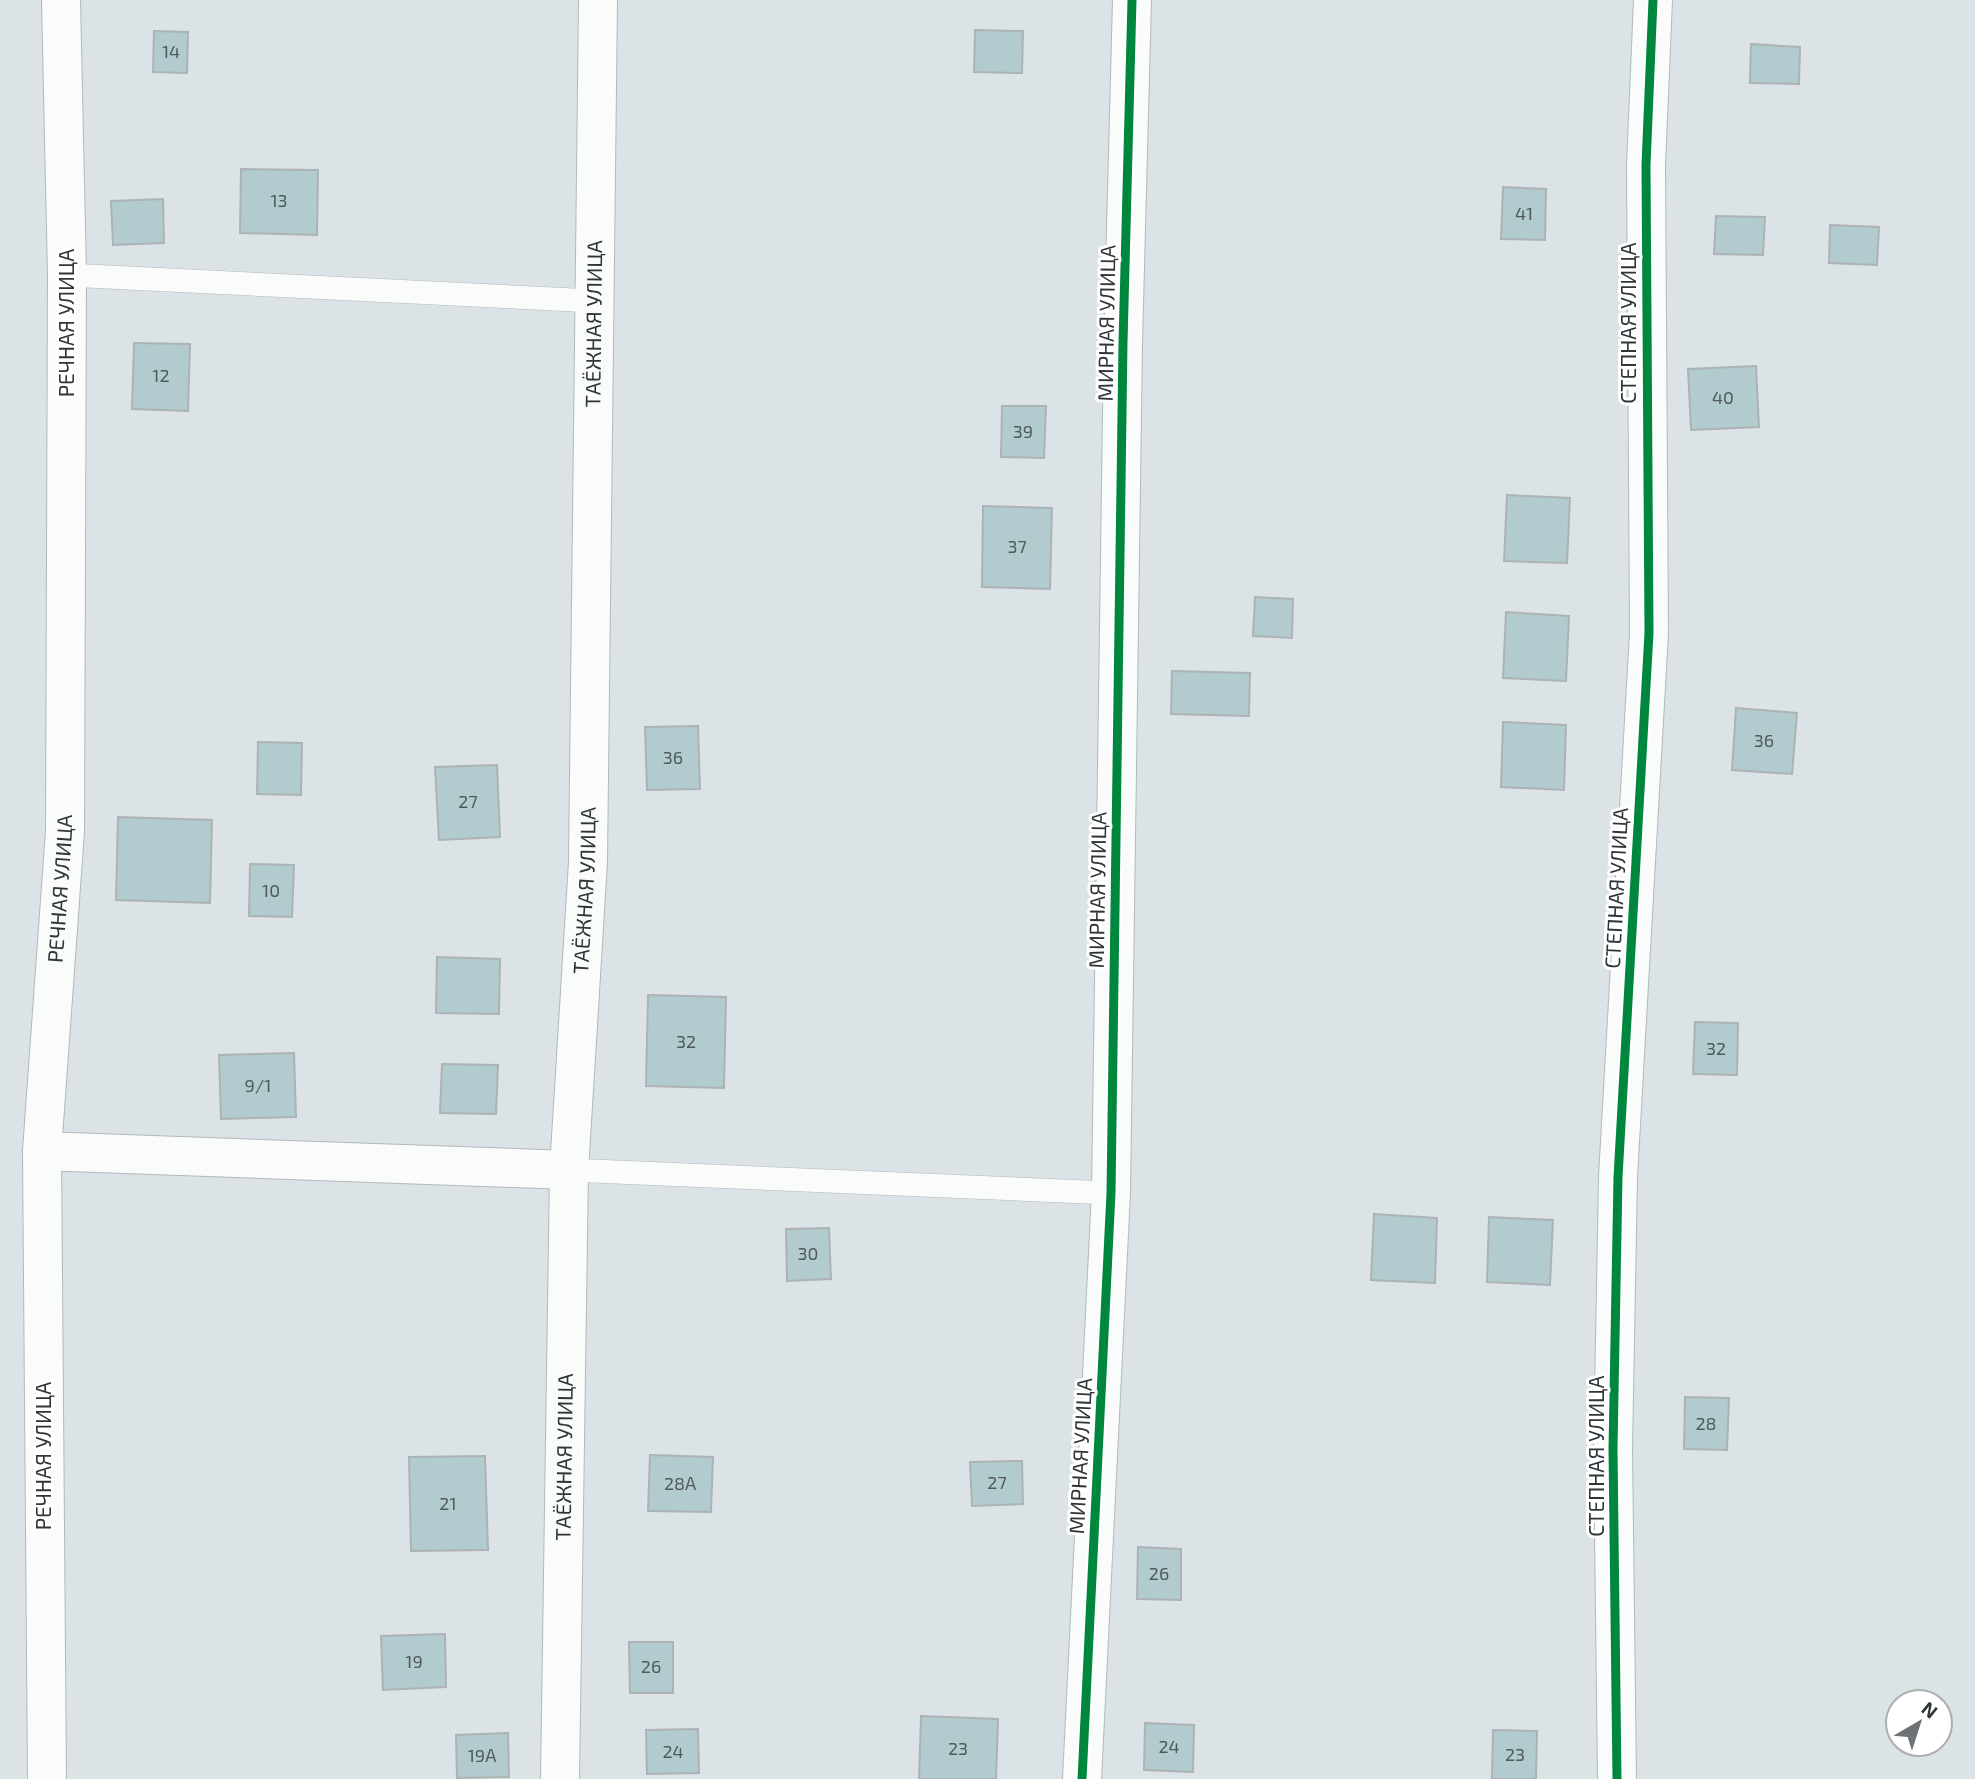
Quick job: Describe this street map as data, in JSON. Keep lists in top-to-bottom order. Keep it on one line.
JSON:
{"streets":{"street":["РЕЧНАЯ УЛИЦА","ТАЁЖНАЯ УЛИЦА","МИРНАЯ УЛИЦА","СТЕПНАЯ УЛИЦА"]},"house_numbers":["14","13","41","12","40","39","37","36","36","27","10","32","32","9/1","30","28","27","28А","21","26","19","26","24","23","24","23","19А"],"north":"top right"}
